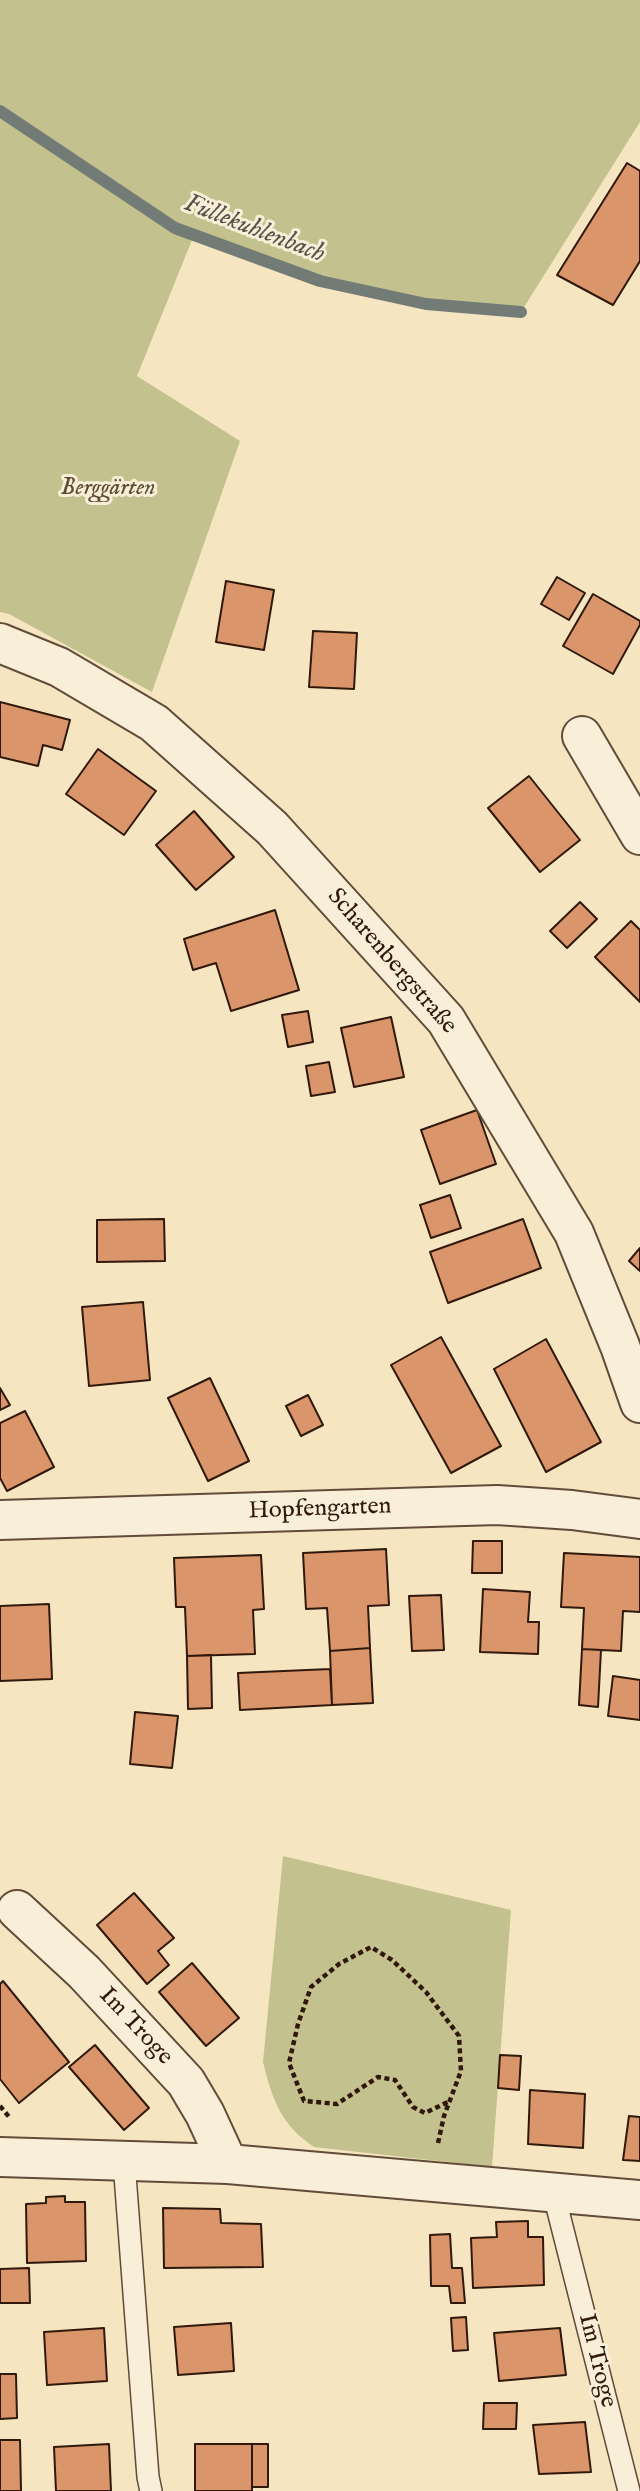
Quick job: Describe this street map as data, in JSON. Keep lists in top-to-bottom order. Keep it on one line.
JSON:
{"streets":{"street":["Scharenbergstraße","Hopfengarten","Im Troge"]},"water":["Füllekuhlenbach"],"parks":["Berggärten"]}
